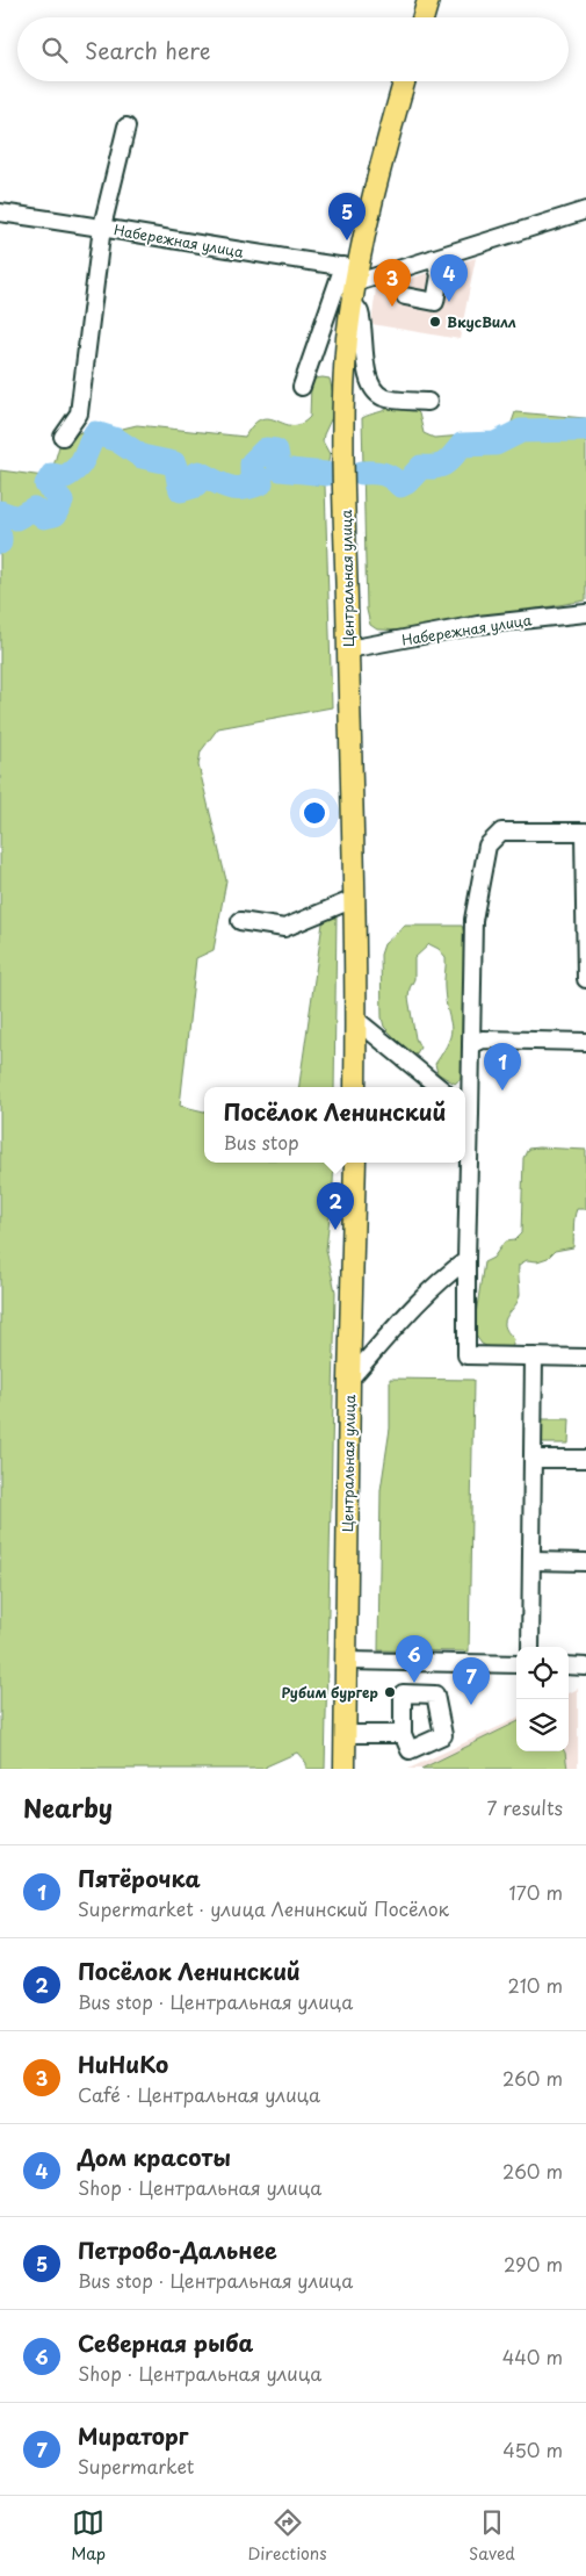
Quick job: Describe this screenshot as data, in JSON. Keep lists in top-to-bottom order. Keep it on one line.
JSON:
{"streets":{"main road":["Центральная улица"],"street":["Набережная улица"]},"crossings":[["Набережная улица","Центральная улица"]],"places":["ВкусВилл","Рубим бургер"],"page":{"search":"Search here","pins":["5","4","3","1","2","6","7"],"popup":["Посёлок Ленинский","Bus stop"],"heading":["Nearby","7 results"],"list":[{"mark":"1","name":"Пятёрочка","note":"Supermarket · улица Ленинский Посёлок","value":"170 m"},{"mark":"2","name":"Посёлок Ленинский","note":"Bus stop · Центральная улица","value":"210 m"},{"mark":"3","name":"НиНиКо","note":"Café · Центральная улица","value":"260 m"},{"mark":"4","name":"Дом красоты","note":"Shop · Центральная улица","value":"260 m"},{"mark":"5","name":"Петрово-Дальнее","note":"Bus stop · Центральная улица","value":"290 m"},{"mark":"6","name":"Северная рыба","note":"Shop · Центральная улица","value":"440 m"},{"mark":"7","name":"Мираторг","note":"Supermarket","value":"450 m"}],"nav":["Map","Directions","Saved"]}}
